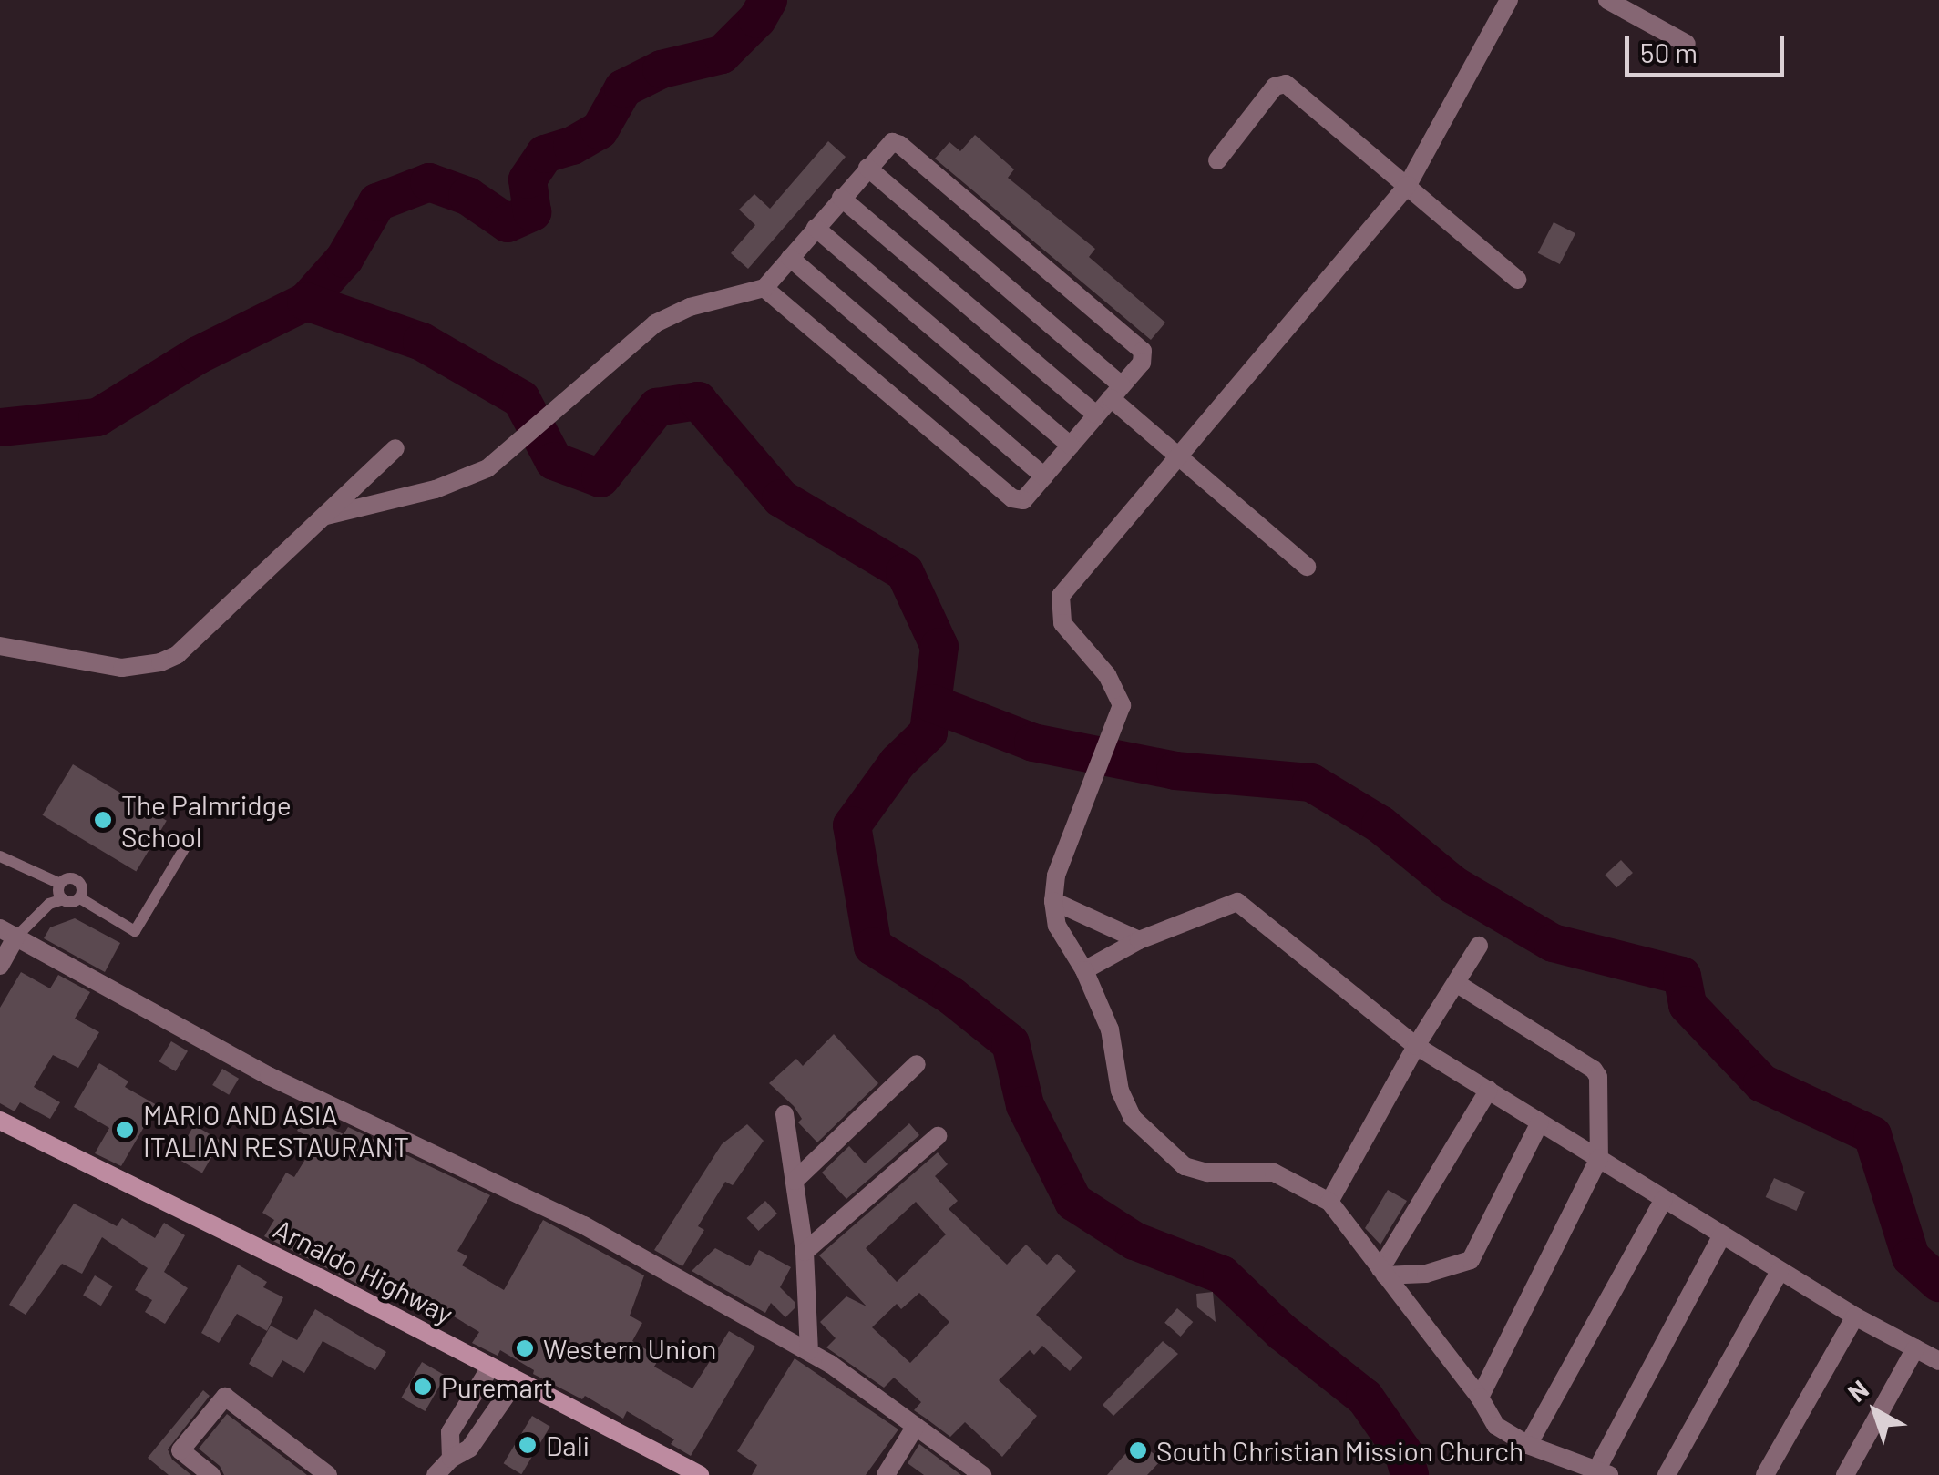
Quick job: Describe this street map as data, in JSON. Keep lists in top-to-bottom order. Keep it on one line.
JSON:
{"streets":{"main road":["Arnaldo Highway"]},"places":["The Palmridge School","MARIO AND ASIA ITALIAN RESTAURANT","Western Union","Puremart","Dali","South Christian Mission Church"],"scale_bar":"50 m","north":"top left"}
